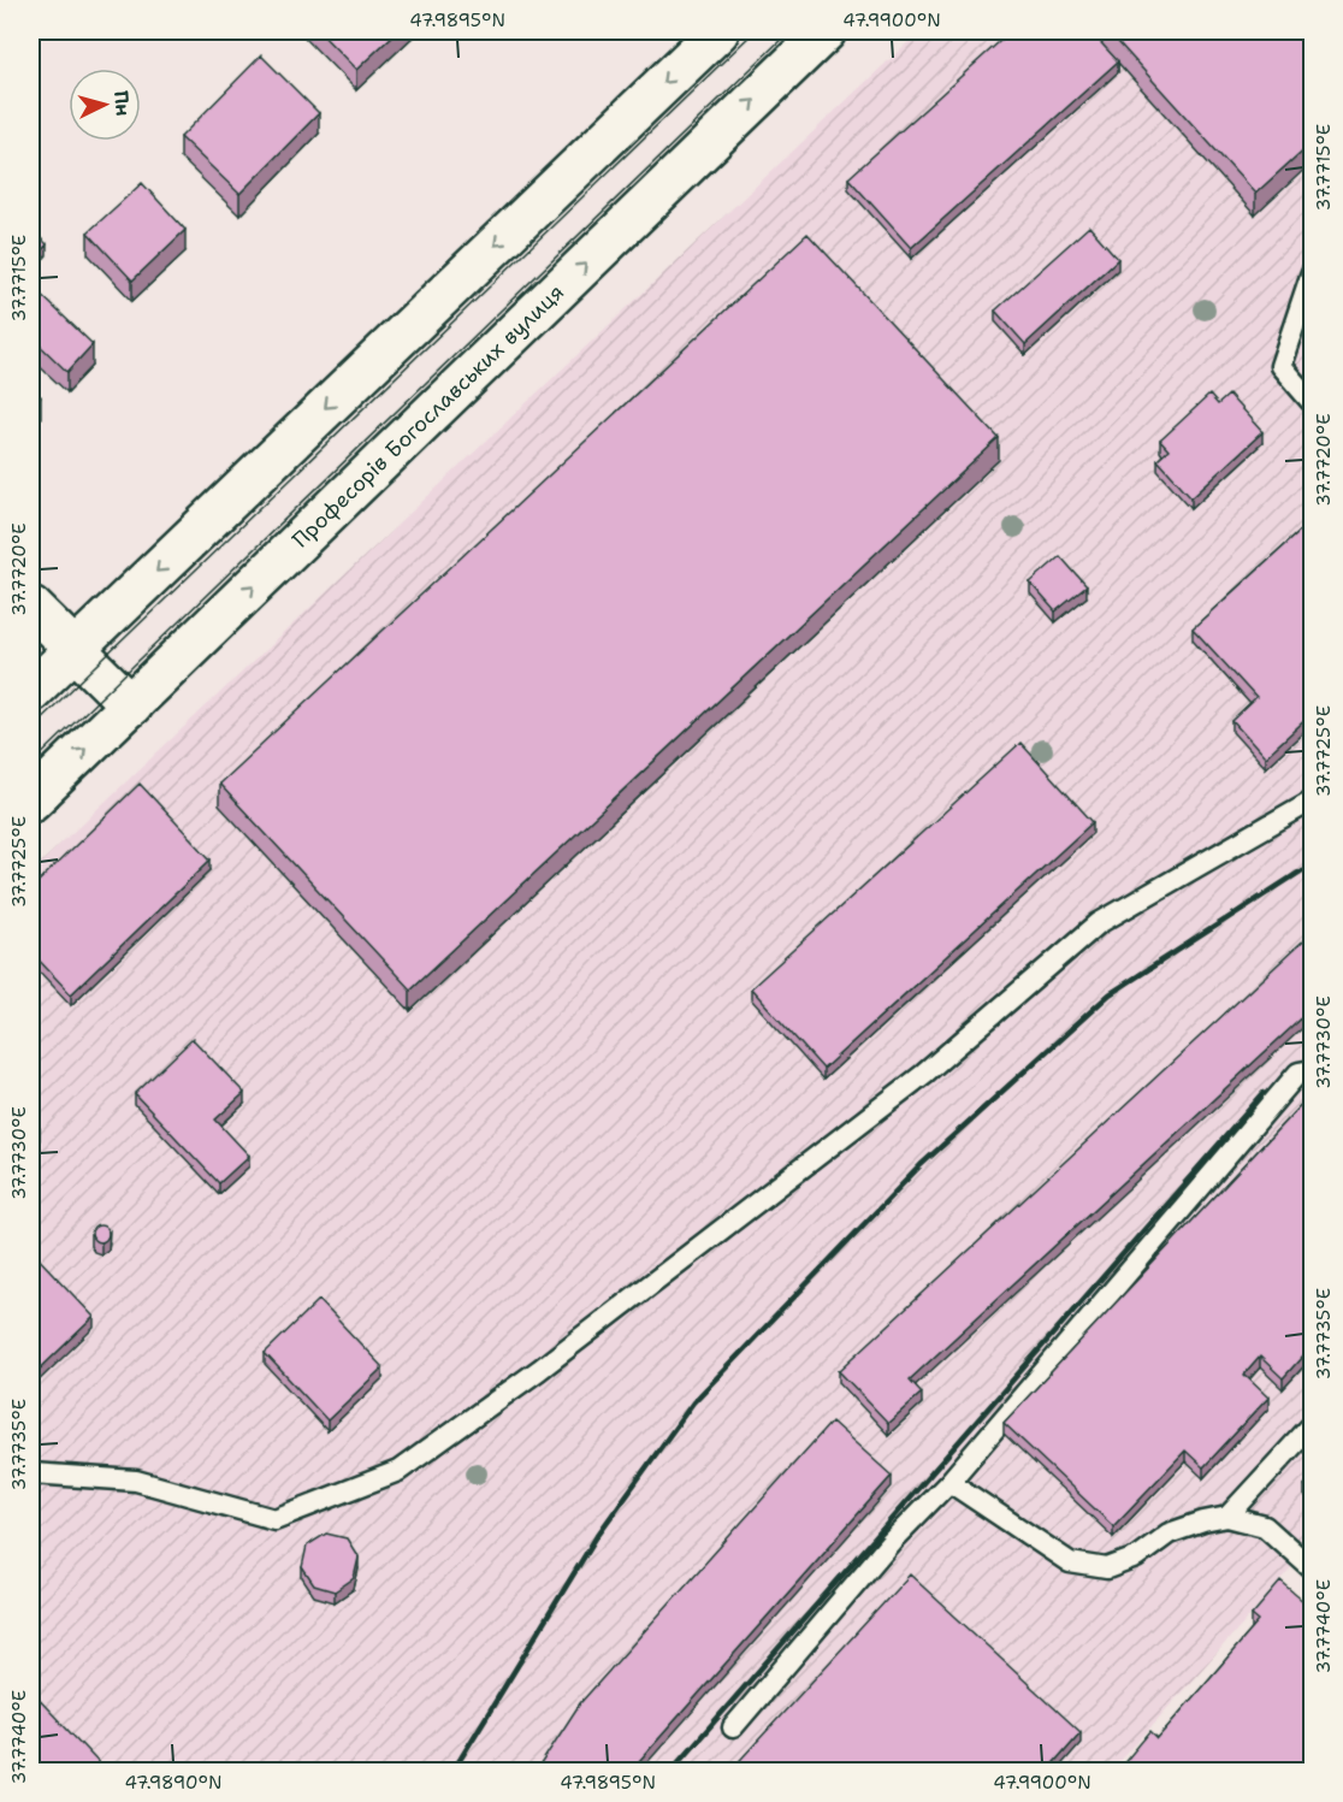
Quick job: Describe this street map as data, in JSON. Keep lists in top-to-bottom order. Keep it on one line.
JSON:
{"streets":{"street":["Професорів Богославських вулиця"]},"north":"right","coordinates":["47.9895°N","47.9900°N","37.7715°E","37.7720°E","37.7725°E","37.7730°E","37.7735°E","37.7740°E","47.9890°N"]}
